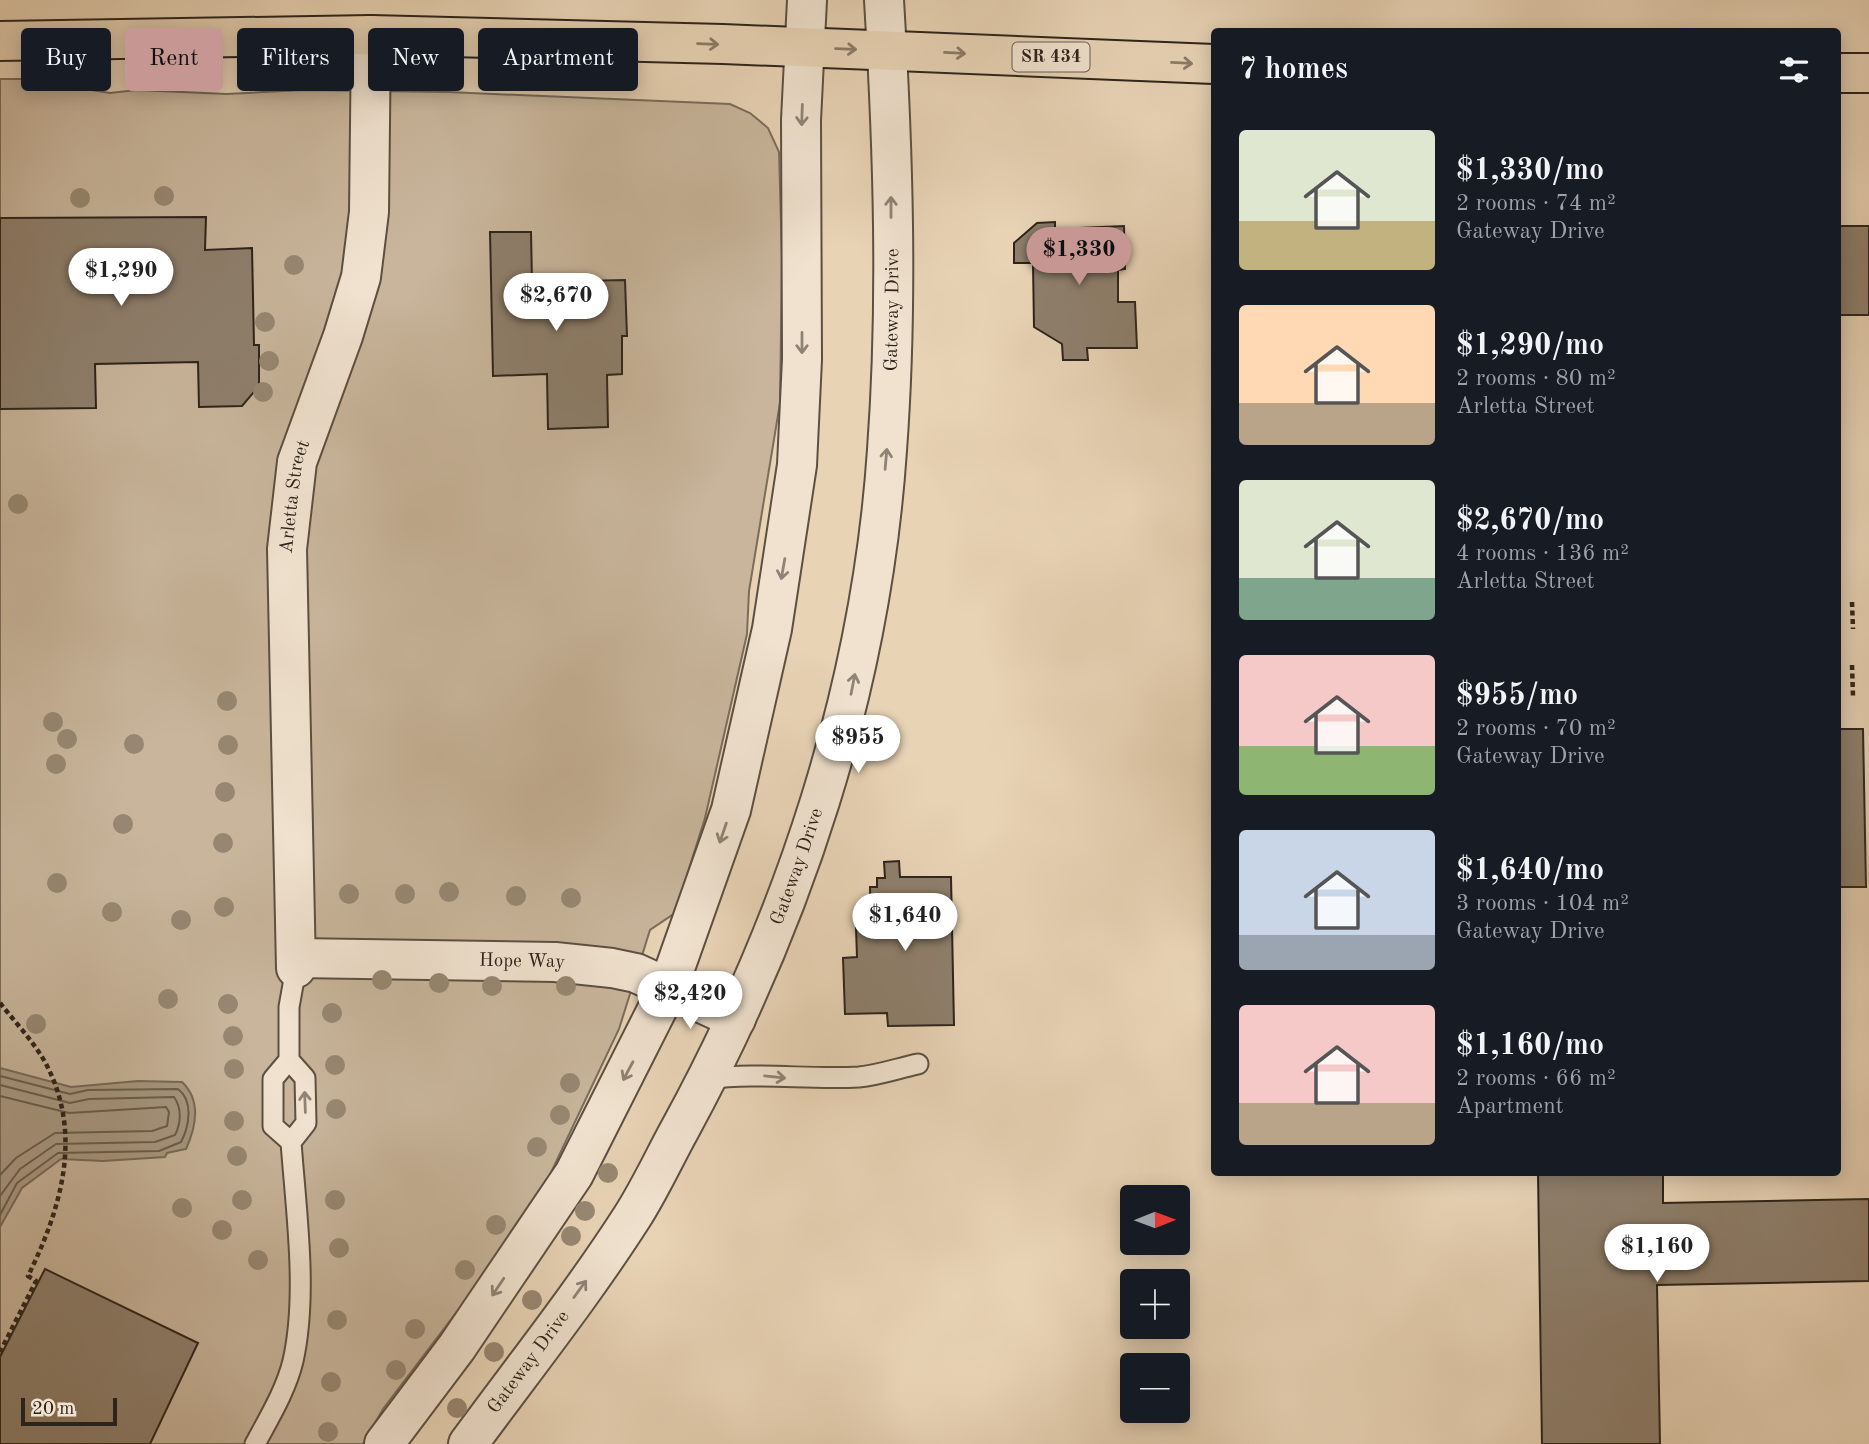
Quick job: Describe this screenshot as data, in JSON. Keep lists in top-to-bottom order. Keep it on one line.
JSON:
{"streets":{"main road":["SR 434"],"street":["Gateway Drive","Arletta Street","Hope Way"]},"crossings":[["SR 434","Gateway Drive"],["Gateway Drive","Hope Way"],["Arletta Street","Hope Way"]],"scale_bar":"20 m","north":"right","page":{"chip":["Buy","Rent","Filters","New","Apartment"],"heading":"7 homes","list":[{"name":"$1,330/mo","note":"2 rooms · 74 m² · Gateway Drive"},{"name":"$1,290/mo","note":"2 rooms · 80 m² · Arletta Street"},{"name":"$2,670/mo","note":"4 rooms · 136 m² · Arletta Street"},{"name":"$955/mo","note":"2 rooms · 70 m² · Gateway Drive"},{"name":"$1,640/mo","note":"3 rooms · 104 m² · Gateway Drive"},{"name":"$1,160/mo","note":"2 rooms · 66 m² · Apartment"}],"price":["$1,330","$1,290","$2,670","$955","$1,640","$2,420","$1,160"],"map_buttons":["+","−"],"scale":"20 m"}}
